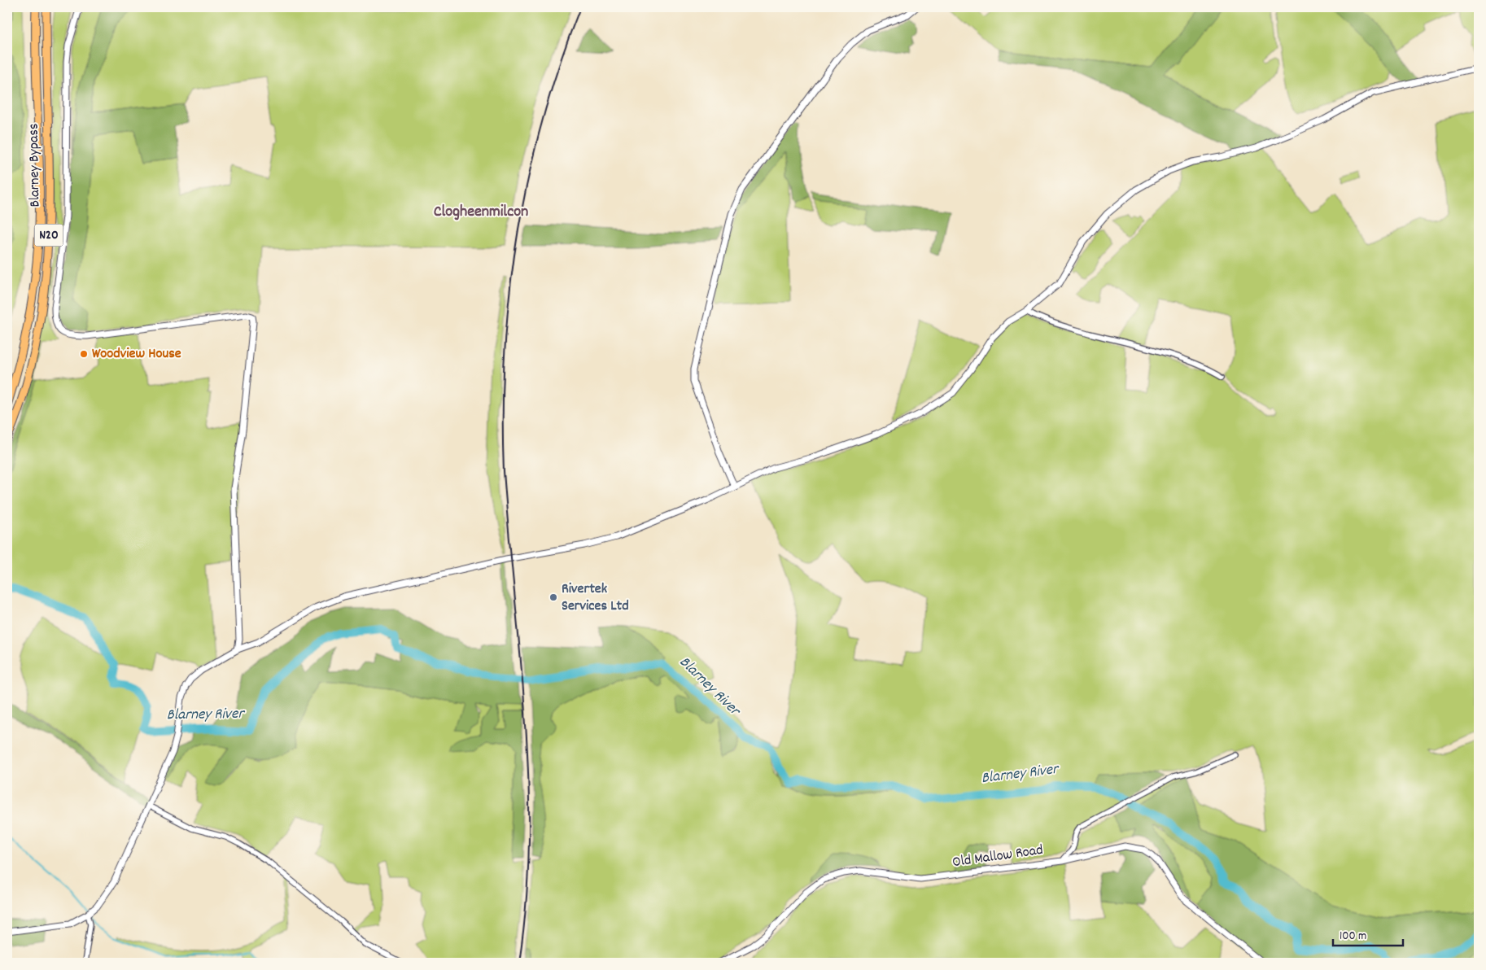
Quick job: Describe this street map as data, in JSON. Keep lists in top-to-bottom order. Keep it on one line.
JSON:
{"streets":{"highway":["Blarney Bypass","N20"],"street":["Old Mallow Road"]},"districts":["Clogheenmilcon"],"water":["Blarney River"],"places":["Woodview House","Rivertek Services Ltd"],"scale_bar":"100 m"}
